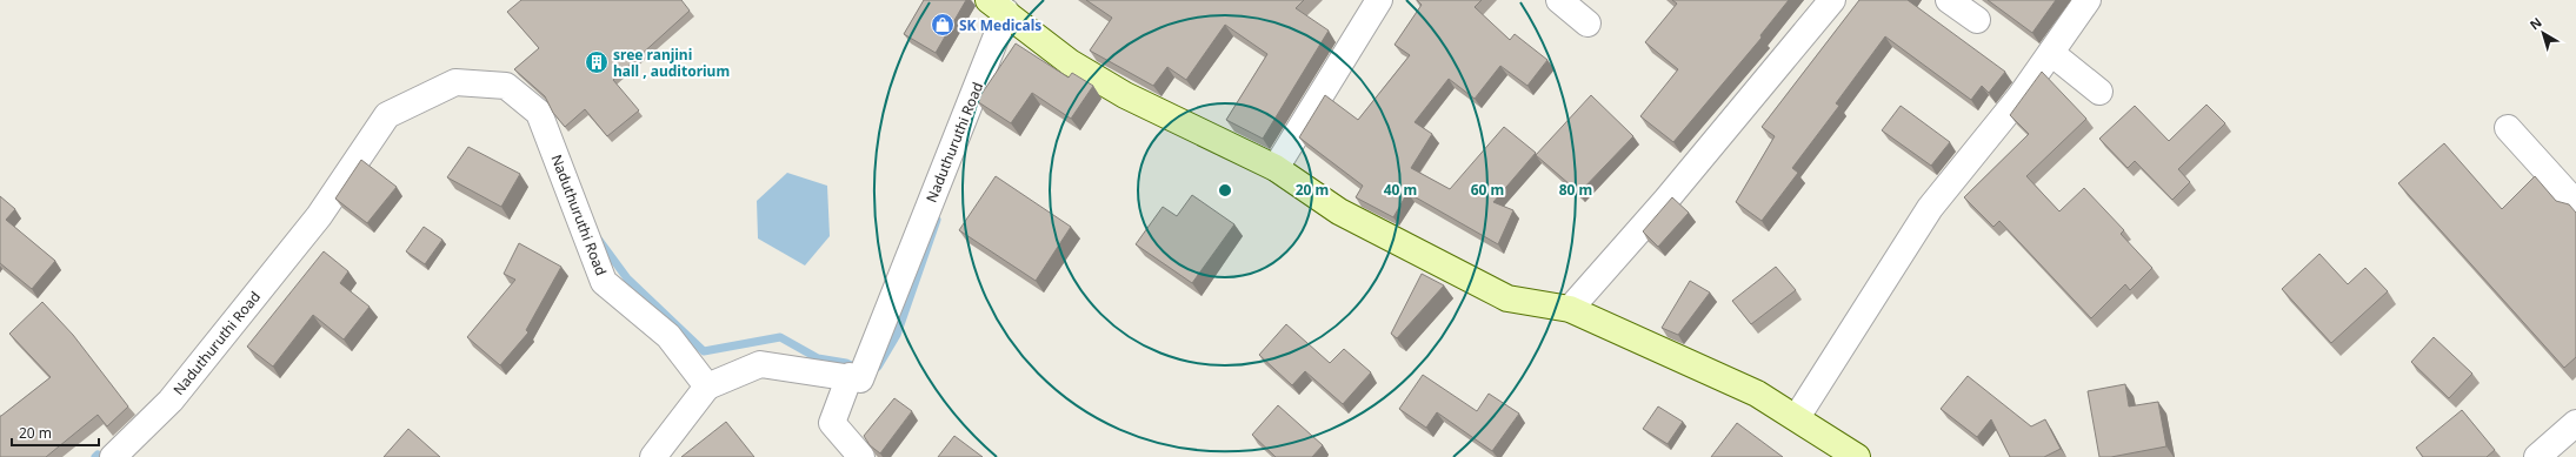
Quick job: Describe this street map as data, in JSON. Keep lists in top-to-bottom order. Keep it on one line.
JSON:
{"streets":{"street":["Naduthuruthi Road"]},"places":{"shop":["SK Medicals"],"building":["sree ranjini hall , auditorium"]},"scale_bar":"20 m","north":"top left","rings":["20 m","40 m","60 m","80 m"]}
